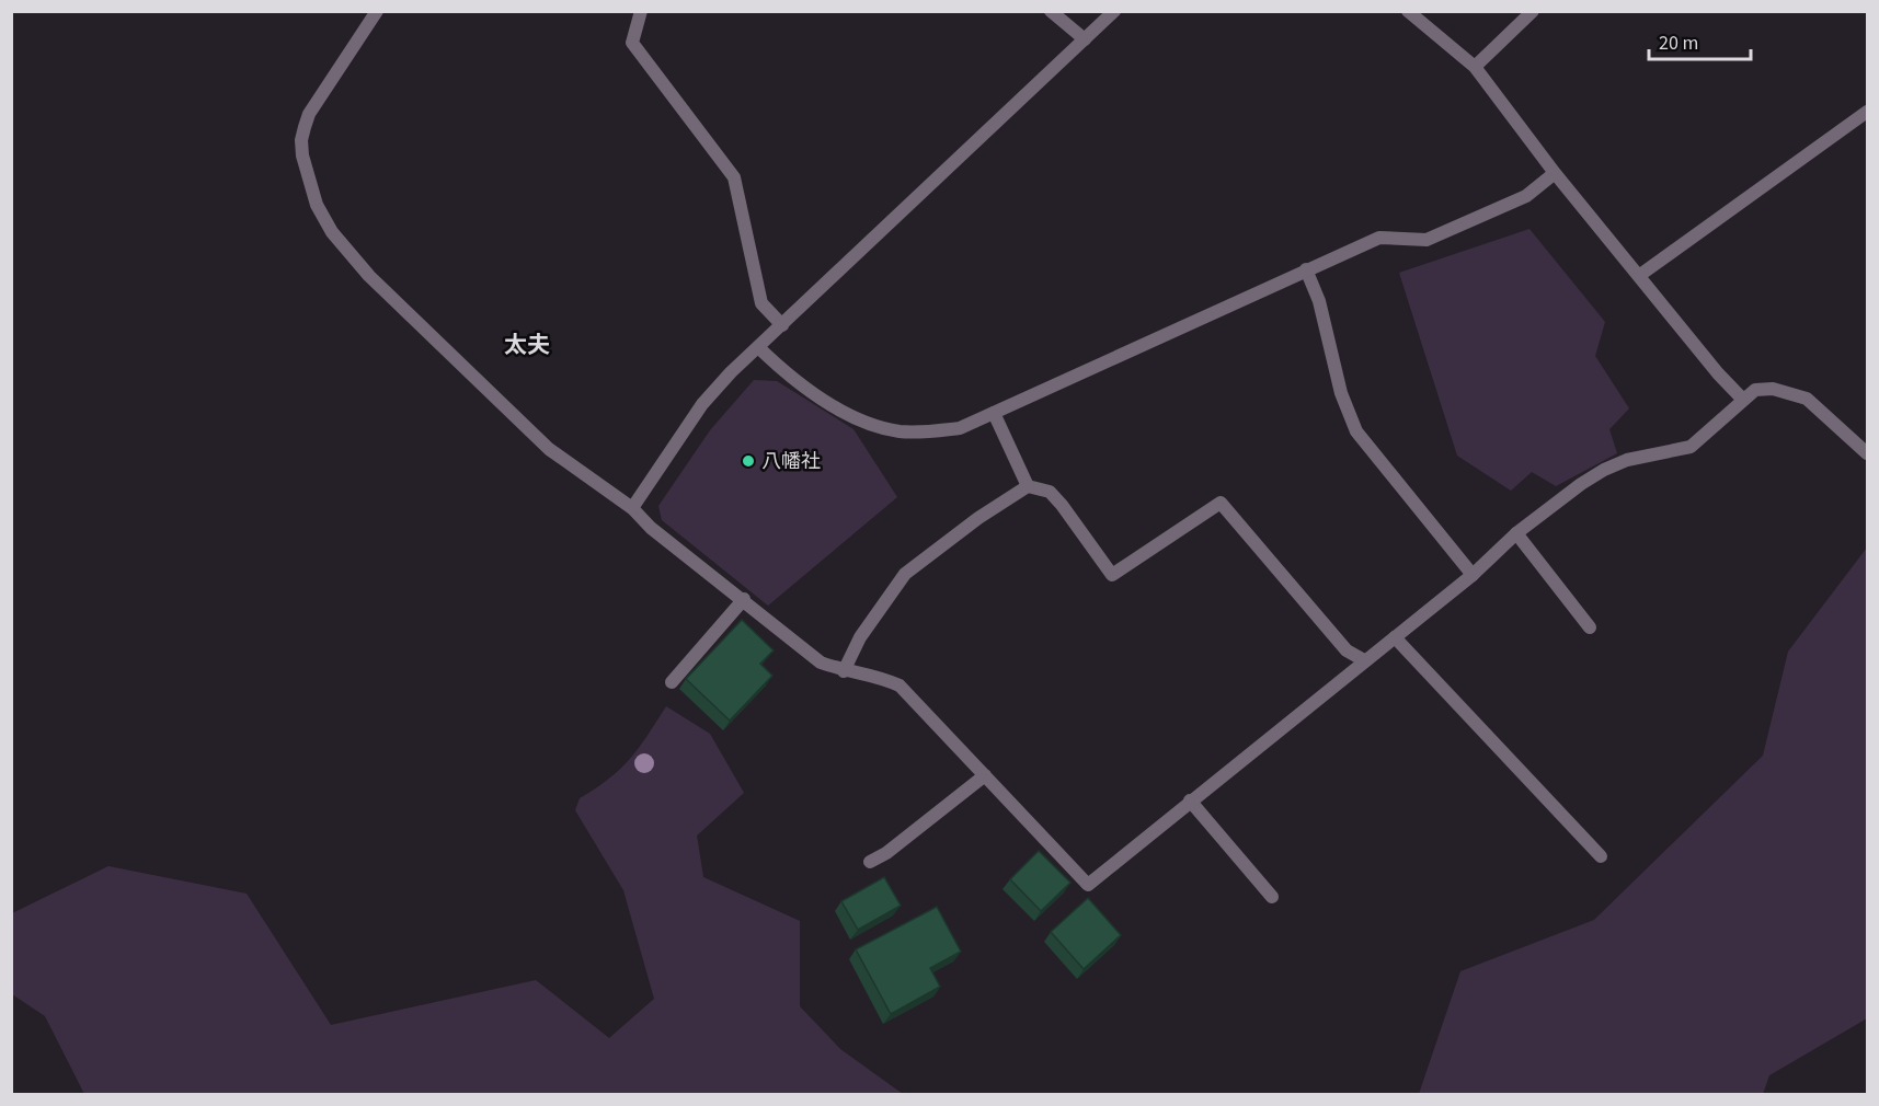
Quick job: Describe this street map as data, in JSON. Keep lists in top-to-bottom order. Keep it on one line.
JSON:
{"districts":["太夫"],"places":["八幡社"],"scale_bar":"20 m"}
